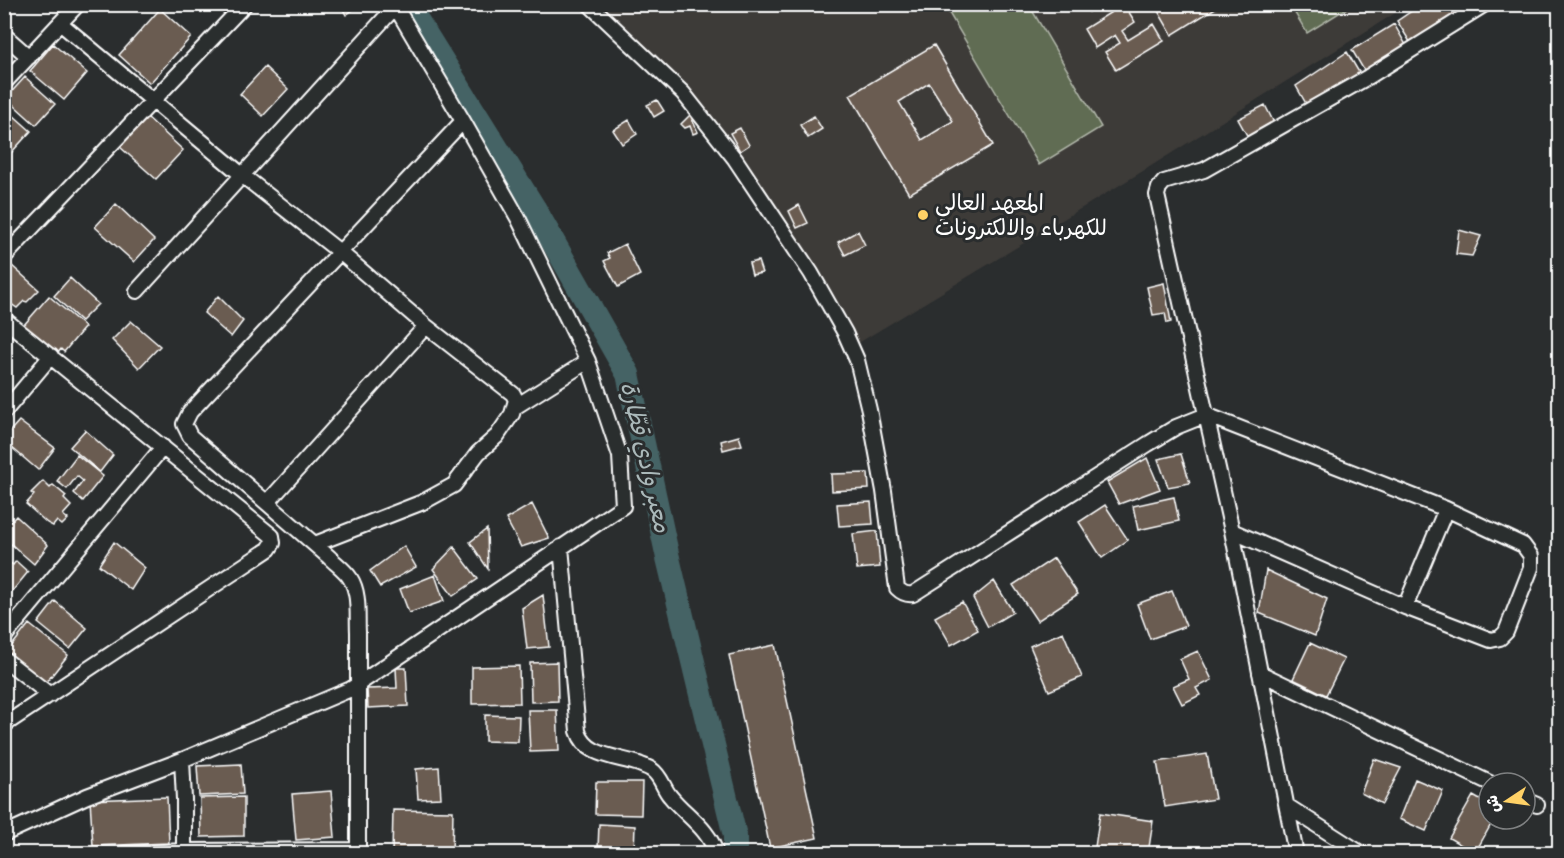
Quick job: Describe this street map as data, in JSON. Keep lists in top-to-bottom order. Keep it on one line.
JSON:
{"water":["معبر وادي قطّارة"],"places":["المعهد العالي للكهرباء والالكترونات"],"north":"left"}
